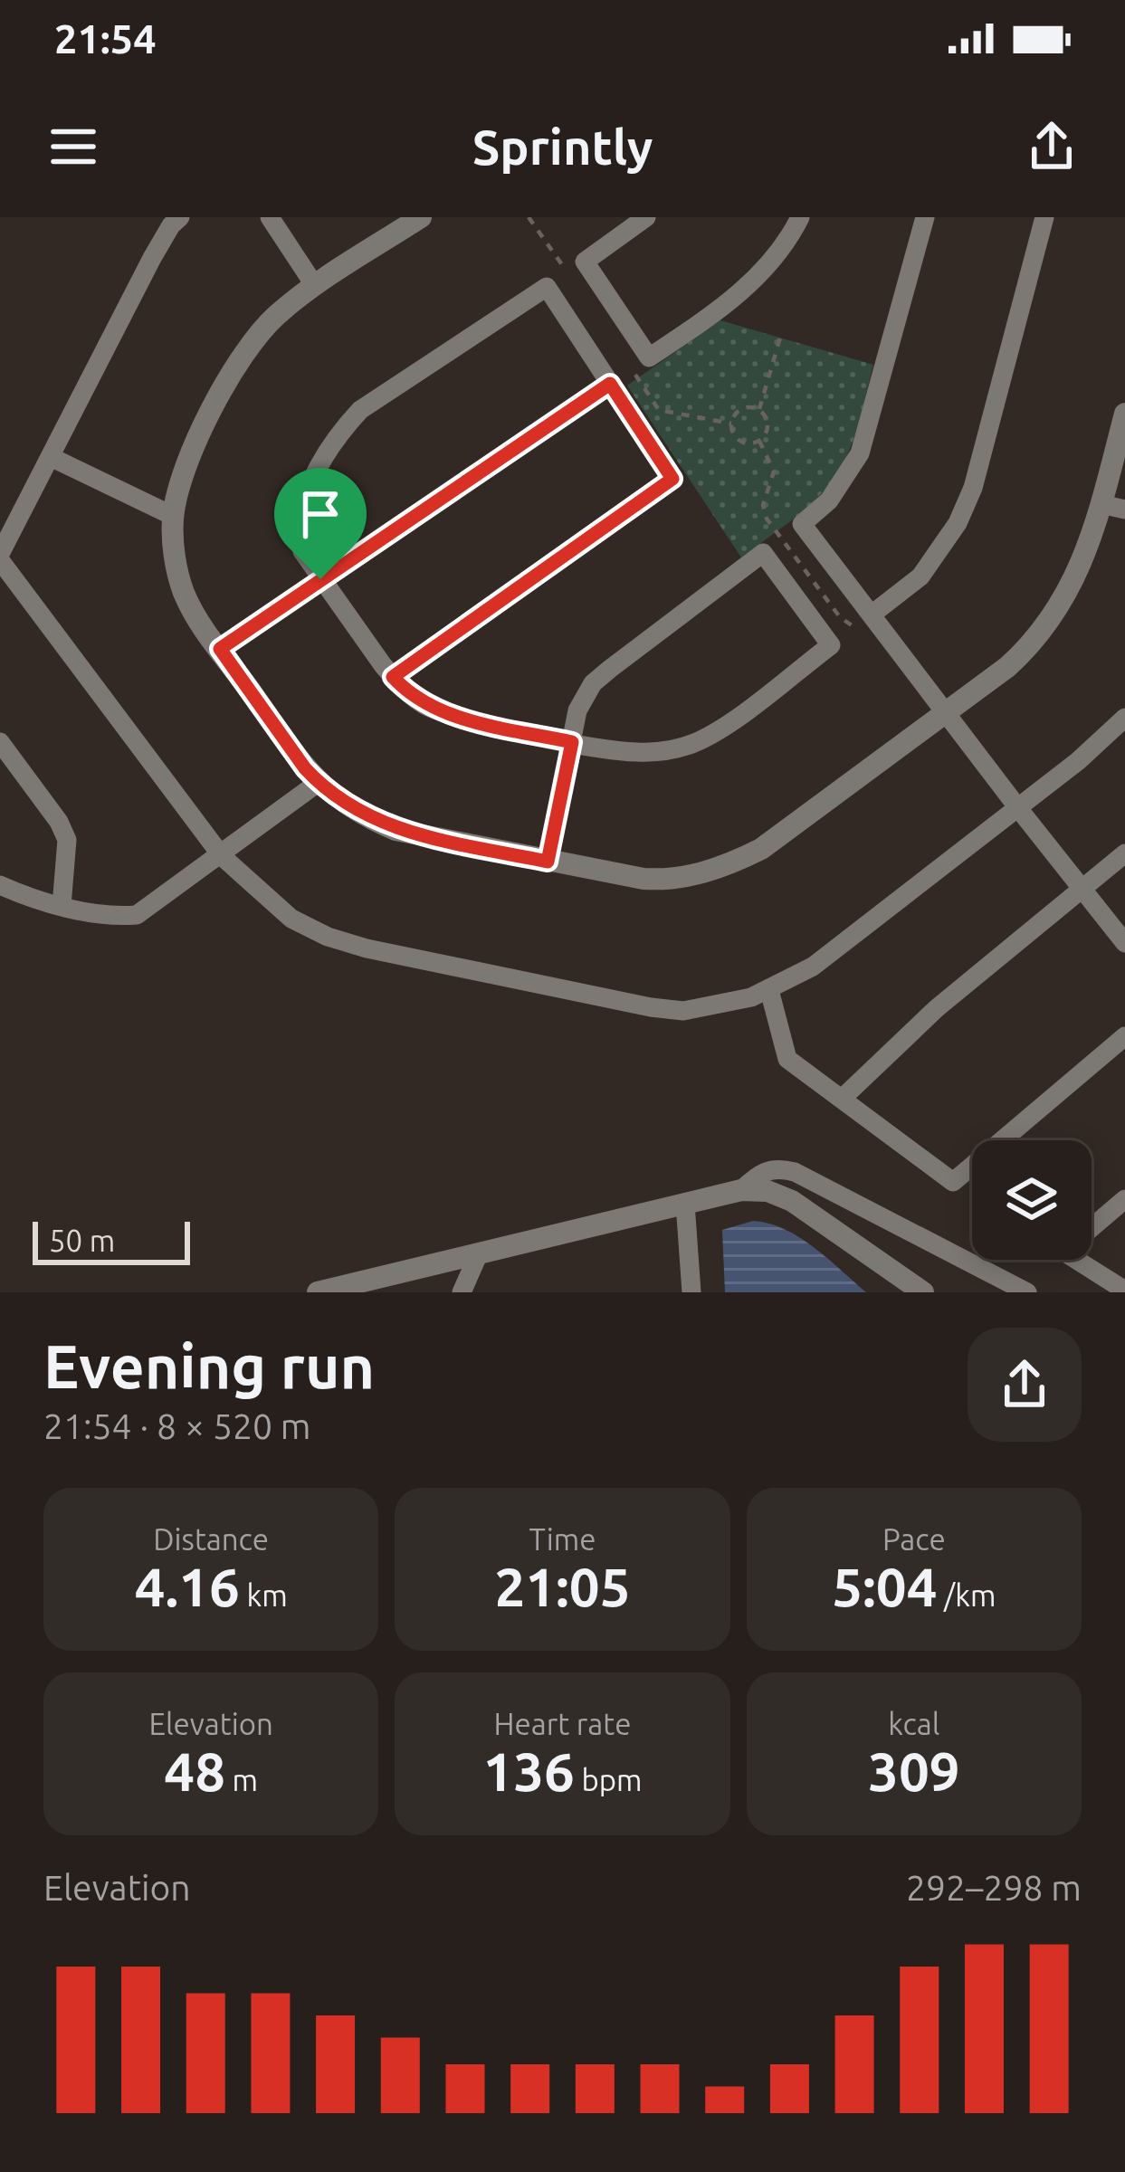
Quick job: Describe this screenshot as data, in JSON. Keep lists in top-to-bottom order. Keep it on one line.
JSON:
{"scale_bar":"50 m","page":{"status":"21:54","header":"Sprintly","scale":"50 m","heading":["Evening run","21:54 · 8 × 520 m"],"stats":[["Distance","4.16 km"],["Time","21:05"],["Pace","5:04 /km"],["Elevation","48 m"],["Heart rate","136 bpm"],["kcal","309"]],"chart":["Elevation","292–298 m"]}}
